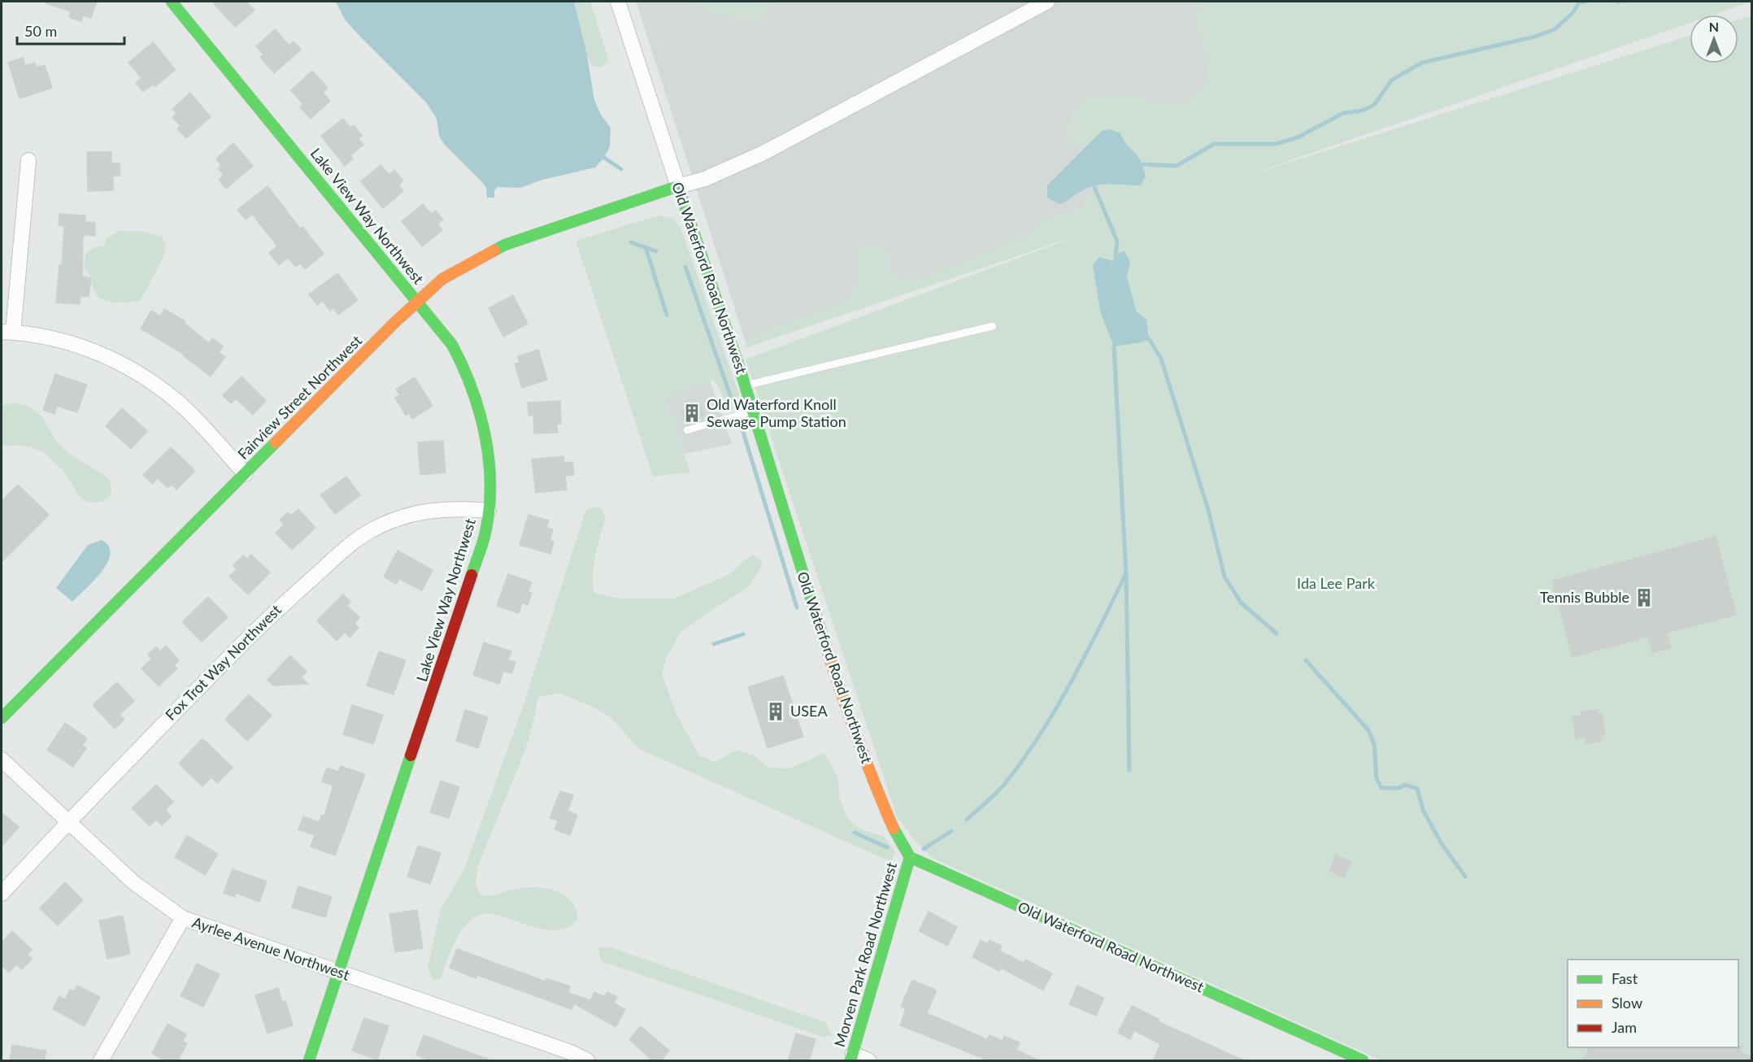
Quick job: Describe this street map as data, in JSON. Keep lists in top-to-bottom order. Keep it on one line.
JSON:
{"streets":{"street":["Lake View Way Northwest","Old Waterford Road Northwest","Fairview Street Northwest","Fox Trot Way Northwest","Ayrlee Avenue Northwest","Morven Park Road Northwest"]},"crossings":[["Lake View Way Northwest","Fairview Street Northwest"],["Lake View Way Northwest","Fox Trot Way Northwest"],["Lake View Way Northwest","Ayrlee Avenue Northwest"],["Old Waterford Road Northwest","Fairview Street Northwest"],["Old Waterford Road Northwest","Morven Park Road Northwest"],["Fox Trot Way Northwest","Ayrlee Avenue Northwest"]],"parks":["Ida Lee Park"],"places":{"building":["Old Waterford Knoll Sewage Pump Station","Tennis Bubble","USEA"]},"legend":["Fast","Slow","Jam"],"scale_bar":"50 m","north":"top"}
